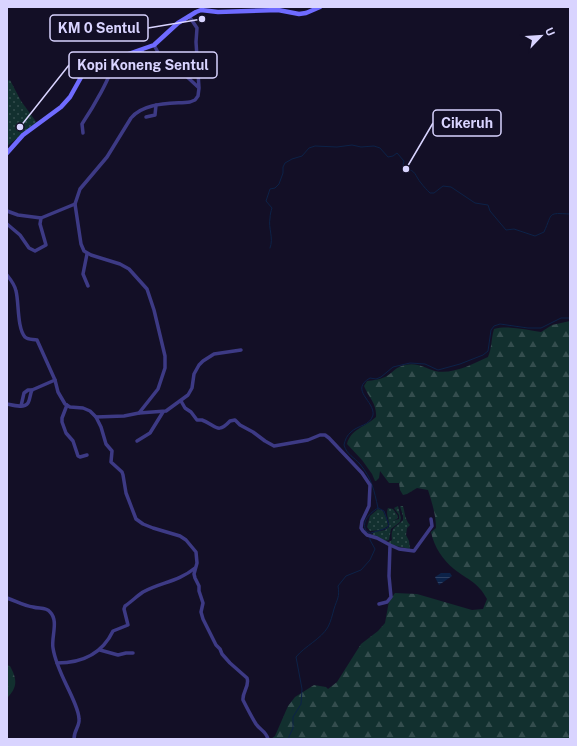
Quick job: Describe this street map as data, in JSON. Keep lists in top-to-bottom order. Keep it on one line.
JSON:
{"places":["KM 0 Sentul","Kopi Koneng Sentul","Cikeruh"],"north":"top right"}
